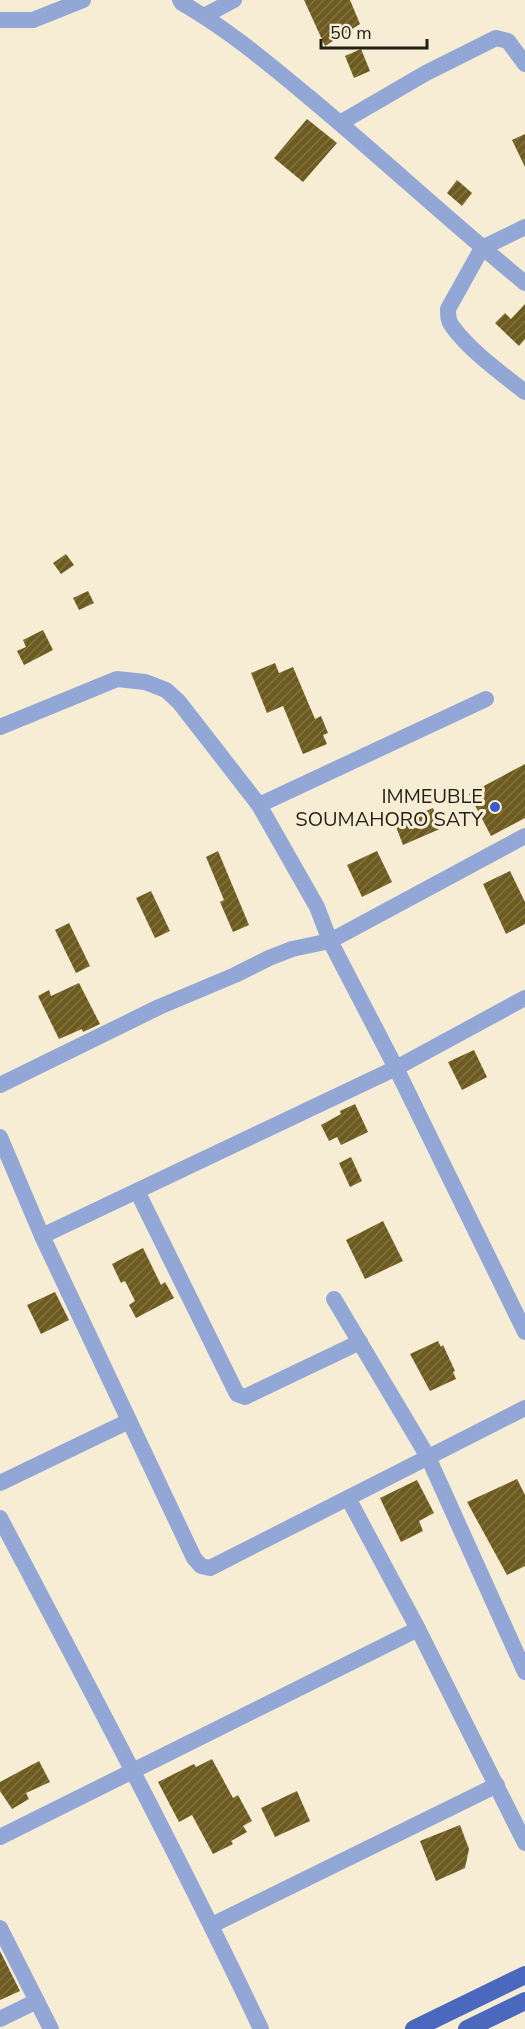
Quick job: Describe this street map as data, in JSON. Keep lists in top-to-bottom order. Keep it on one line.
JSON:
{"places":["IMMEUBLE SOUMAHORO SATY"],"scale_bar":"50 m"}
